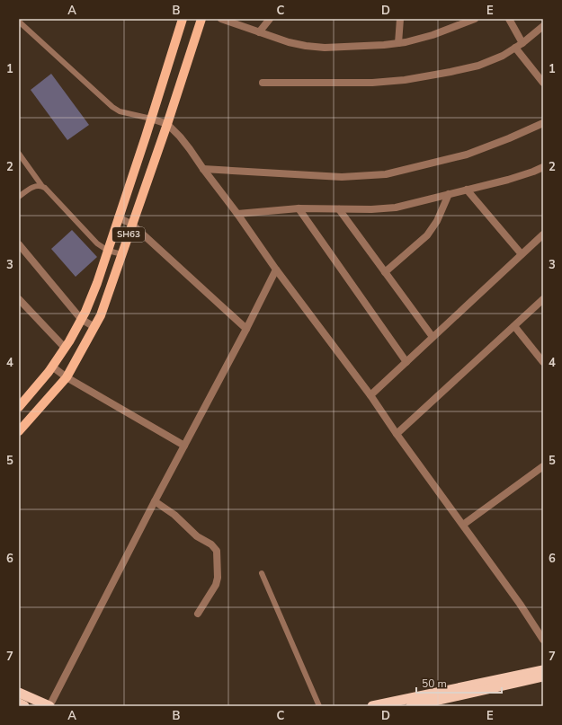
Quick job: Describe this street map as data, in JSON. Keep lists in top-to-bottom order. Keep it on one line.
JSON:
{"streets":{"main road":["SH63"]},"scale_bar":"50 m","grid":{"columns":["A","B","C","D","E"],"rows":["1","2","3","4","5","6","7"]}}
